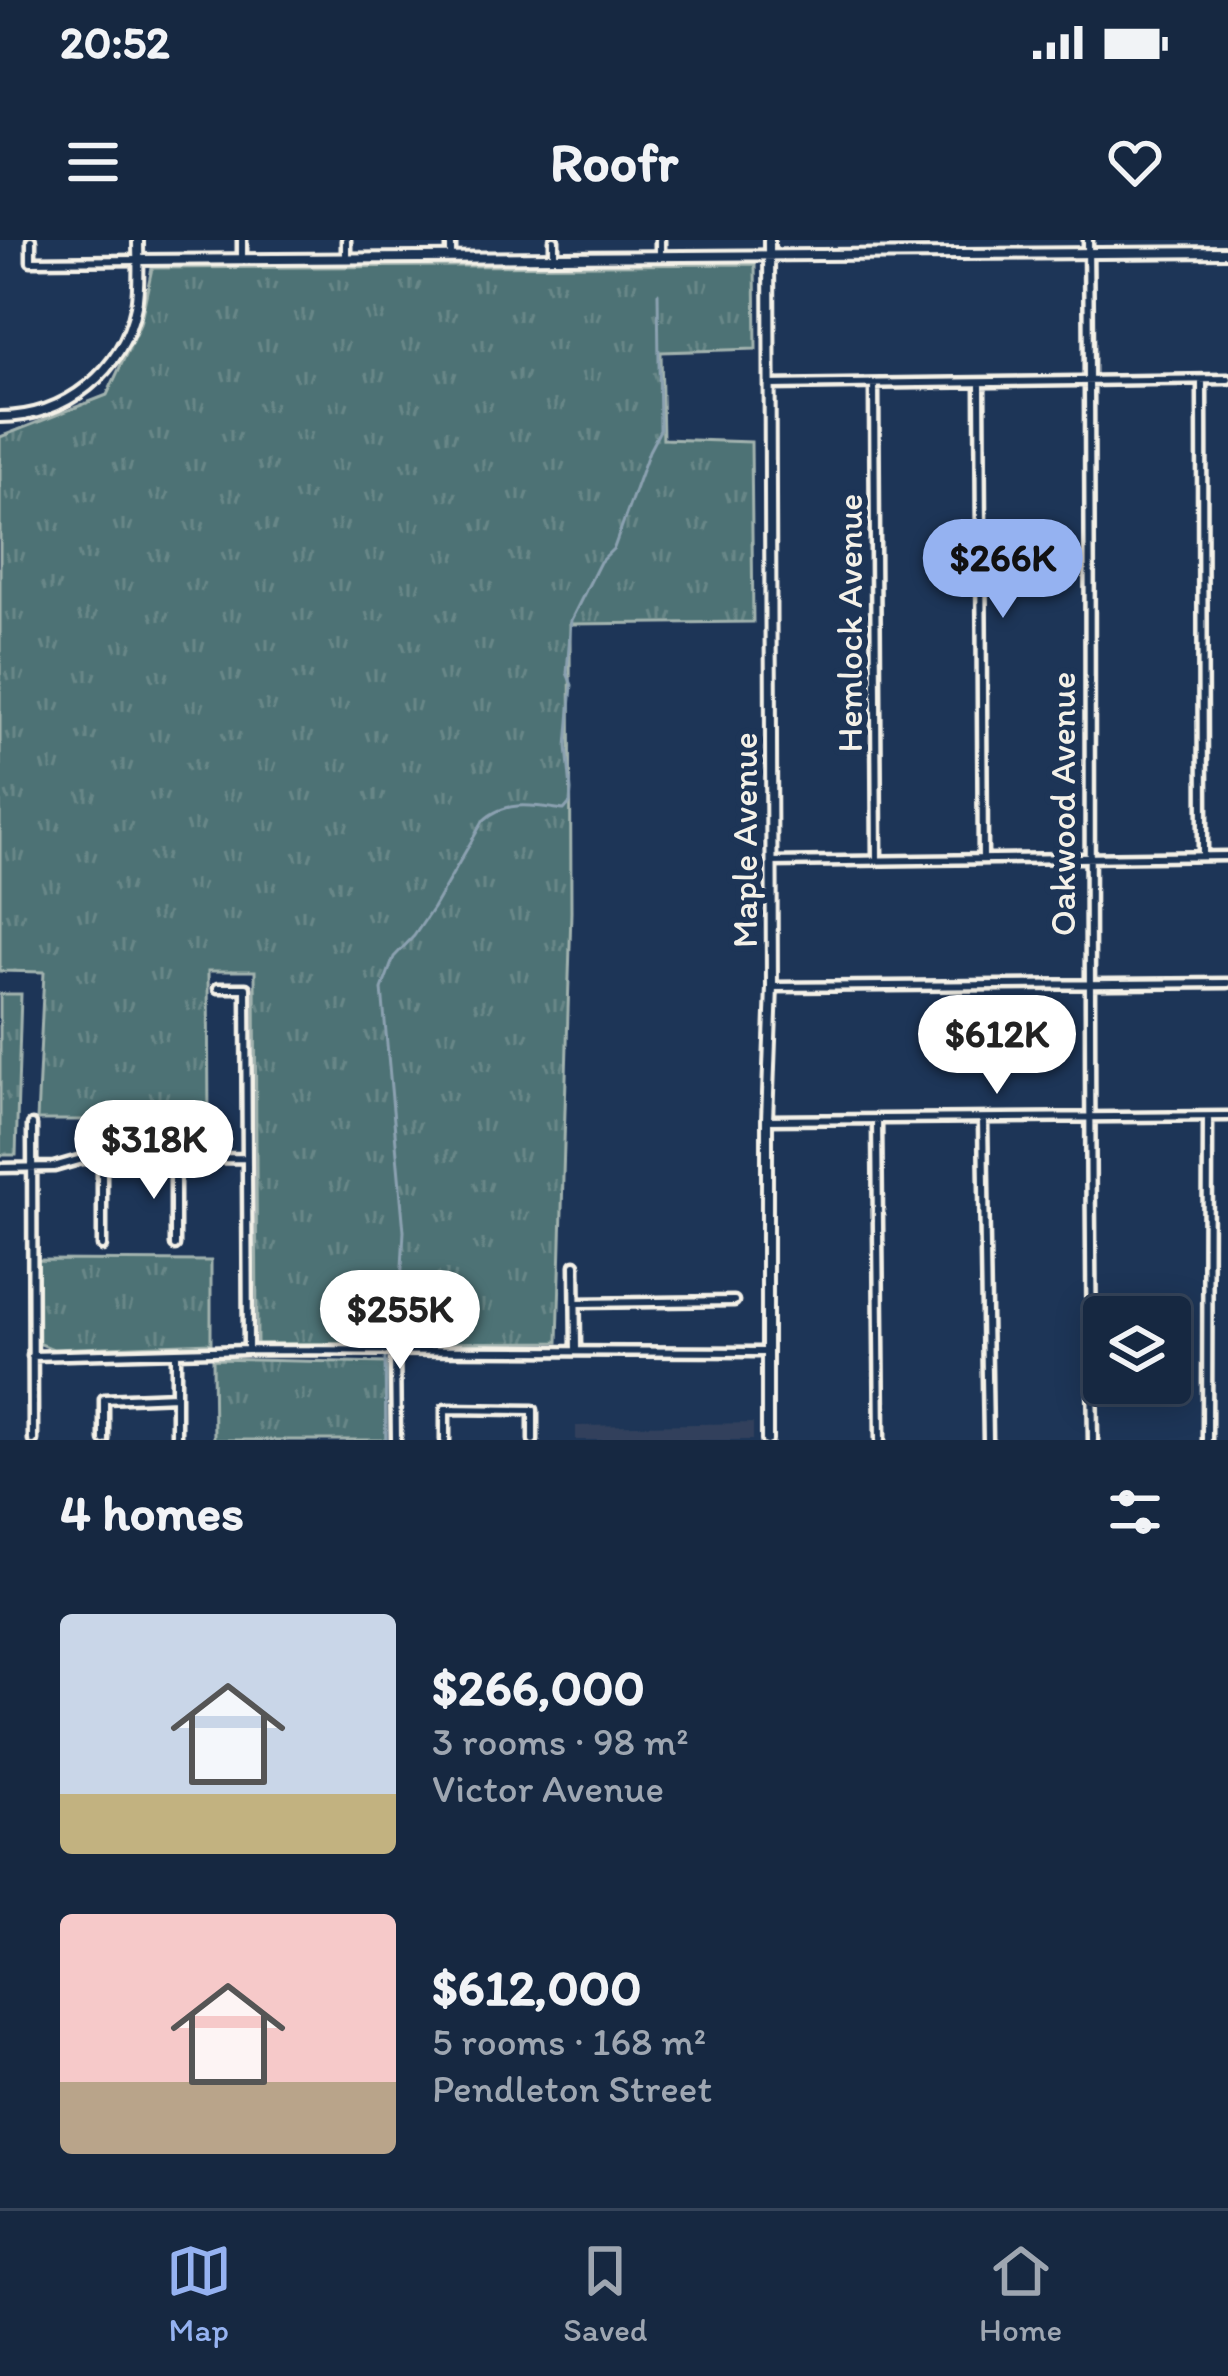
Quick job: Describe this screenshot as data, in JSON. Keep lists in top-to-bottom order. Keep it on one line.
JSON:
{"streets":{"main road":["Maple Avenue"],"street":["Hemlock Avenue","Oakwood Avenue"]},"page":{"status":"20:52","header":"Roofr","price":["$266K","$612K","$318K","$255K"],"heading":"4 homes","list":[{"name":"$266,000","note":"3 rooms · 98 m² · Victor Avenue"},{"name":"$612,000","note":"5 rooms · 168 m² · Pendleton Street"}],"tabs":["Map","Saved","Home"]}}
